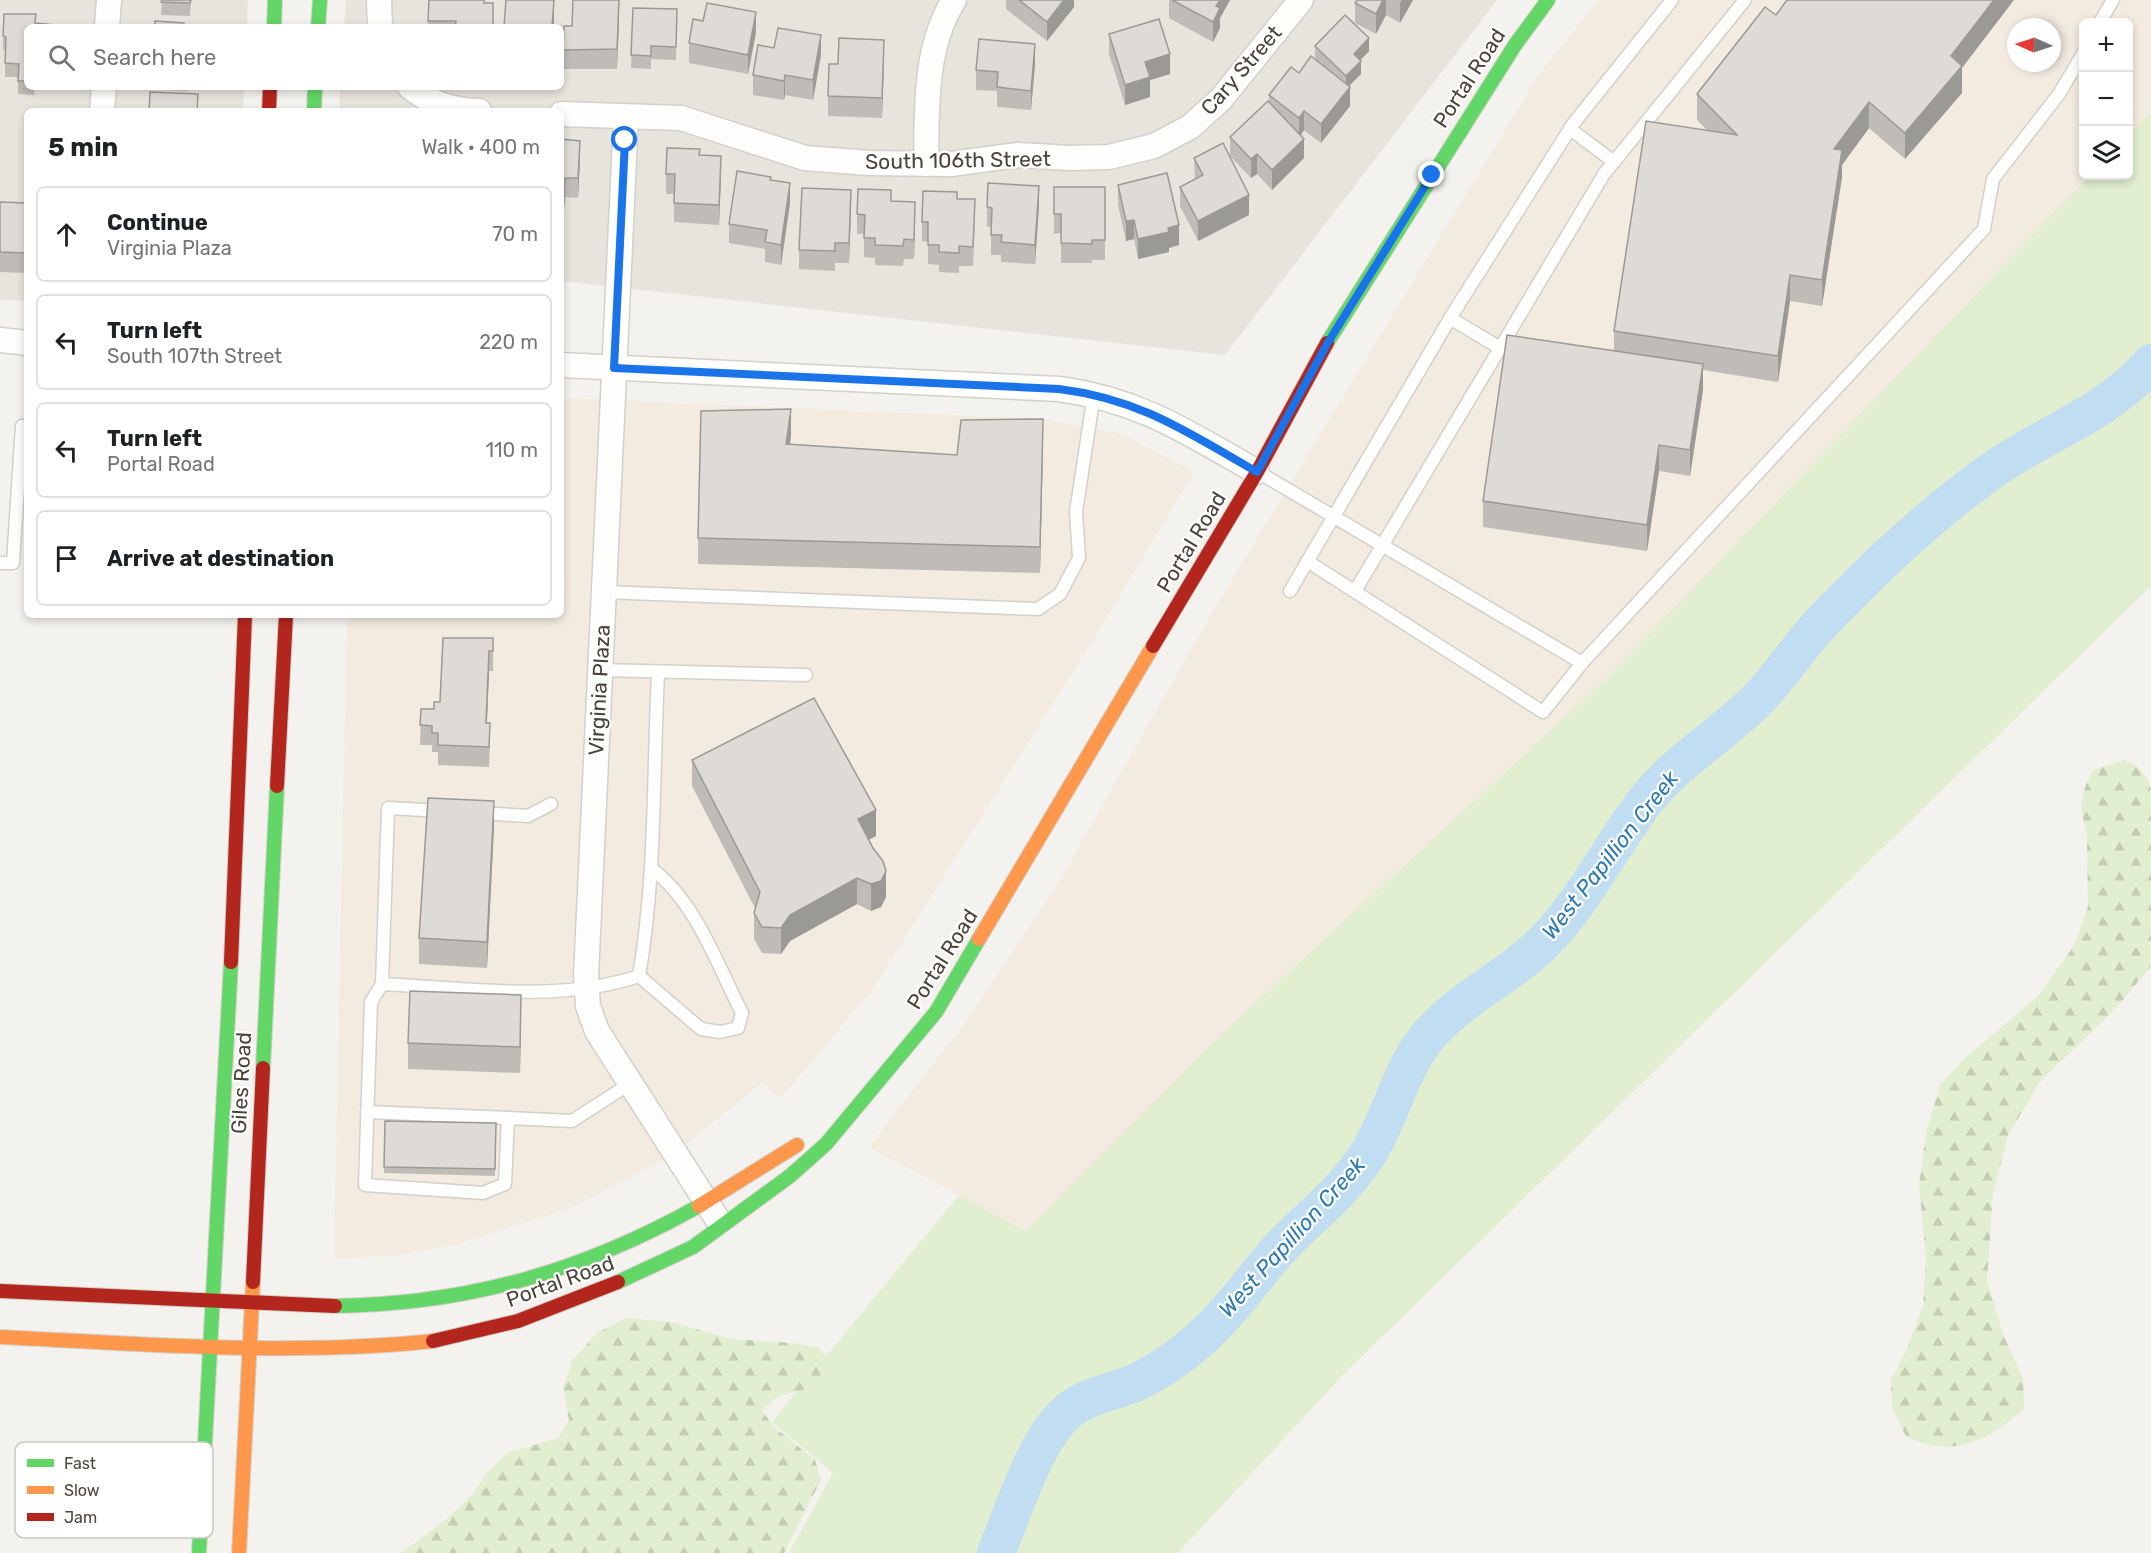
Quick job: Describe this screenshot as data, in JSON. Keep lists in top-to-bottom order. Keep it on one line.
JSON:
{"streets":{"main road":["Portal Road","Giles Road"],"street":["Cary Street","South 106th Street","Virginia Plaza"]},"crossings":[["Cary Street","South 106th Street"],["Portal Road","Virginia Plaza"],["Portal Road","Giles Road"],["South 106th Street","Virginia Plaza"]],"water":["West Papillion Creek"],"legend":["Fast","Slow","Jam"],"north":"left","page":{"map_buttons":["+","−"],"search":"Search here","heading":["5 min","Walk · 400 m"],"list":[["Continue","Virginia Plaza","70 m"],["Turn left","South 107th Street","220 m"],["Turn left","Portal Road","110 m"],"Arrive at destination"]}}
